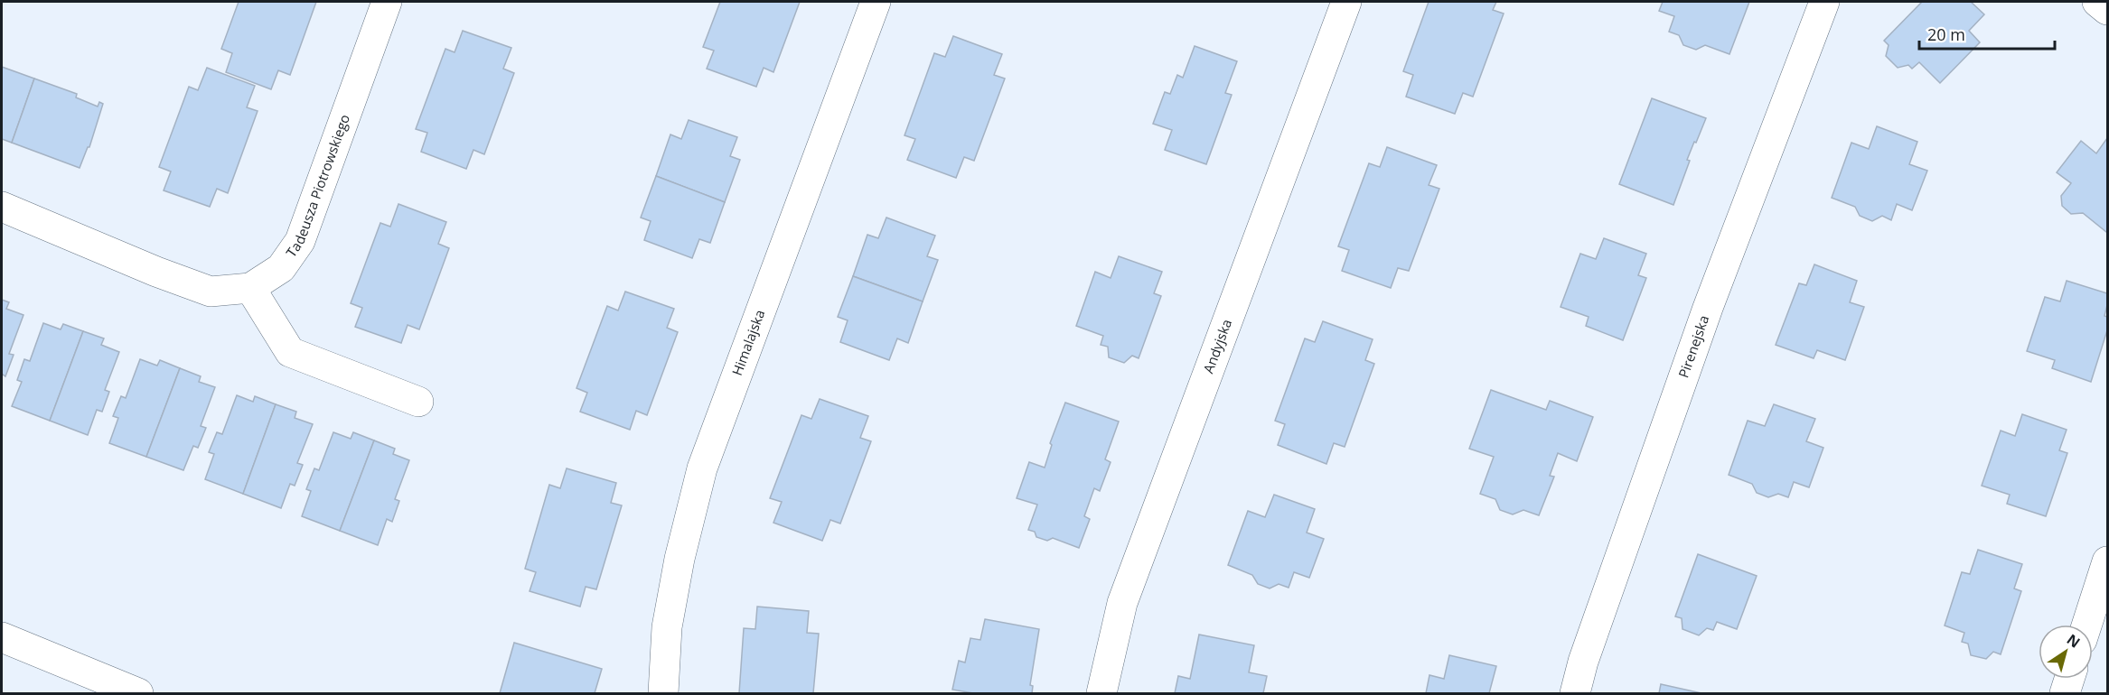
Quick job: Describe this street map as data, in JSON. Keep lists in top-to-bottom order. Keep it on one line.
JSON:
{"streets":{"street":["Tadeusza Piotrowskiego","Himalajska","Andyjska","Pirenejska"]},"scale_bar":"20 m","north":"top right"}
